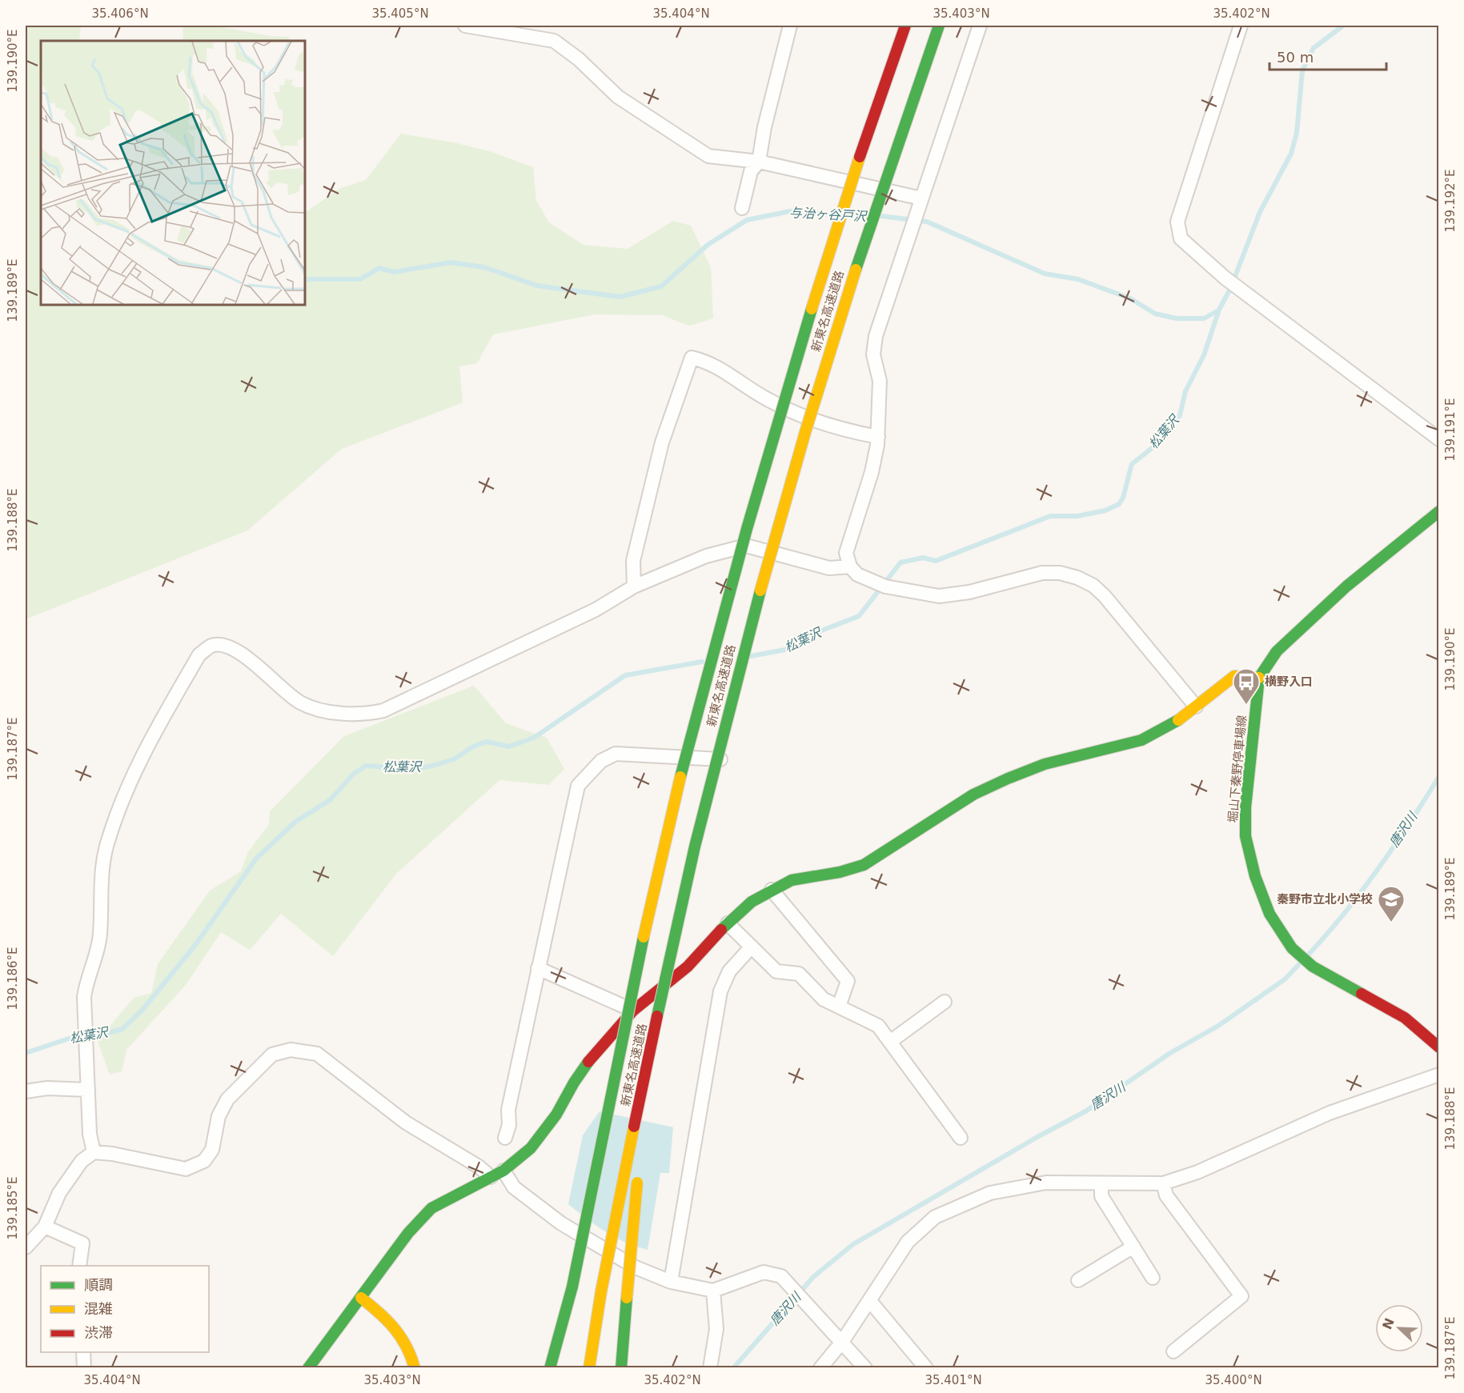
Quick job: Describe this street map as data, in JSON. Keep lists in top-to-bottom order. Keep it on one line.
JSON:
{"streets":{"main road":["新東名高速道路","堀山下秦野停車場線"]},"water":["与治ヶ谷戸沢","松葉沢","唐沢川"],"places":{"bus stop":["横野入口"],"school or university":["秦野市立北小学校"]},"legend":["順調","混雑","渋滞"],"scale_bar":"50 m","north":"top left","coordinates":["35.406°N","35.405°N","35.404°N","35.403°N","35.402°N","139.190°E","139.192°E","139.189°E","139.191°E","139.188°E","139.187°E","139.186°E","139.185°E","35.401°N","35.400°N"]}
